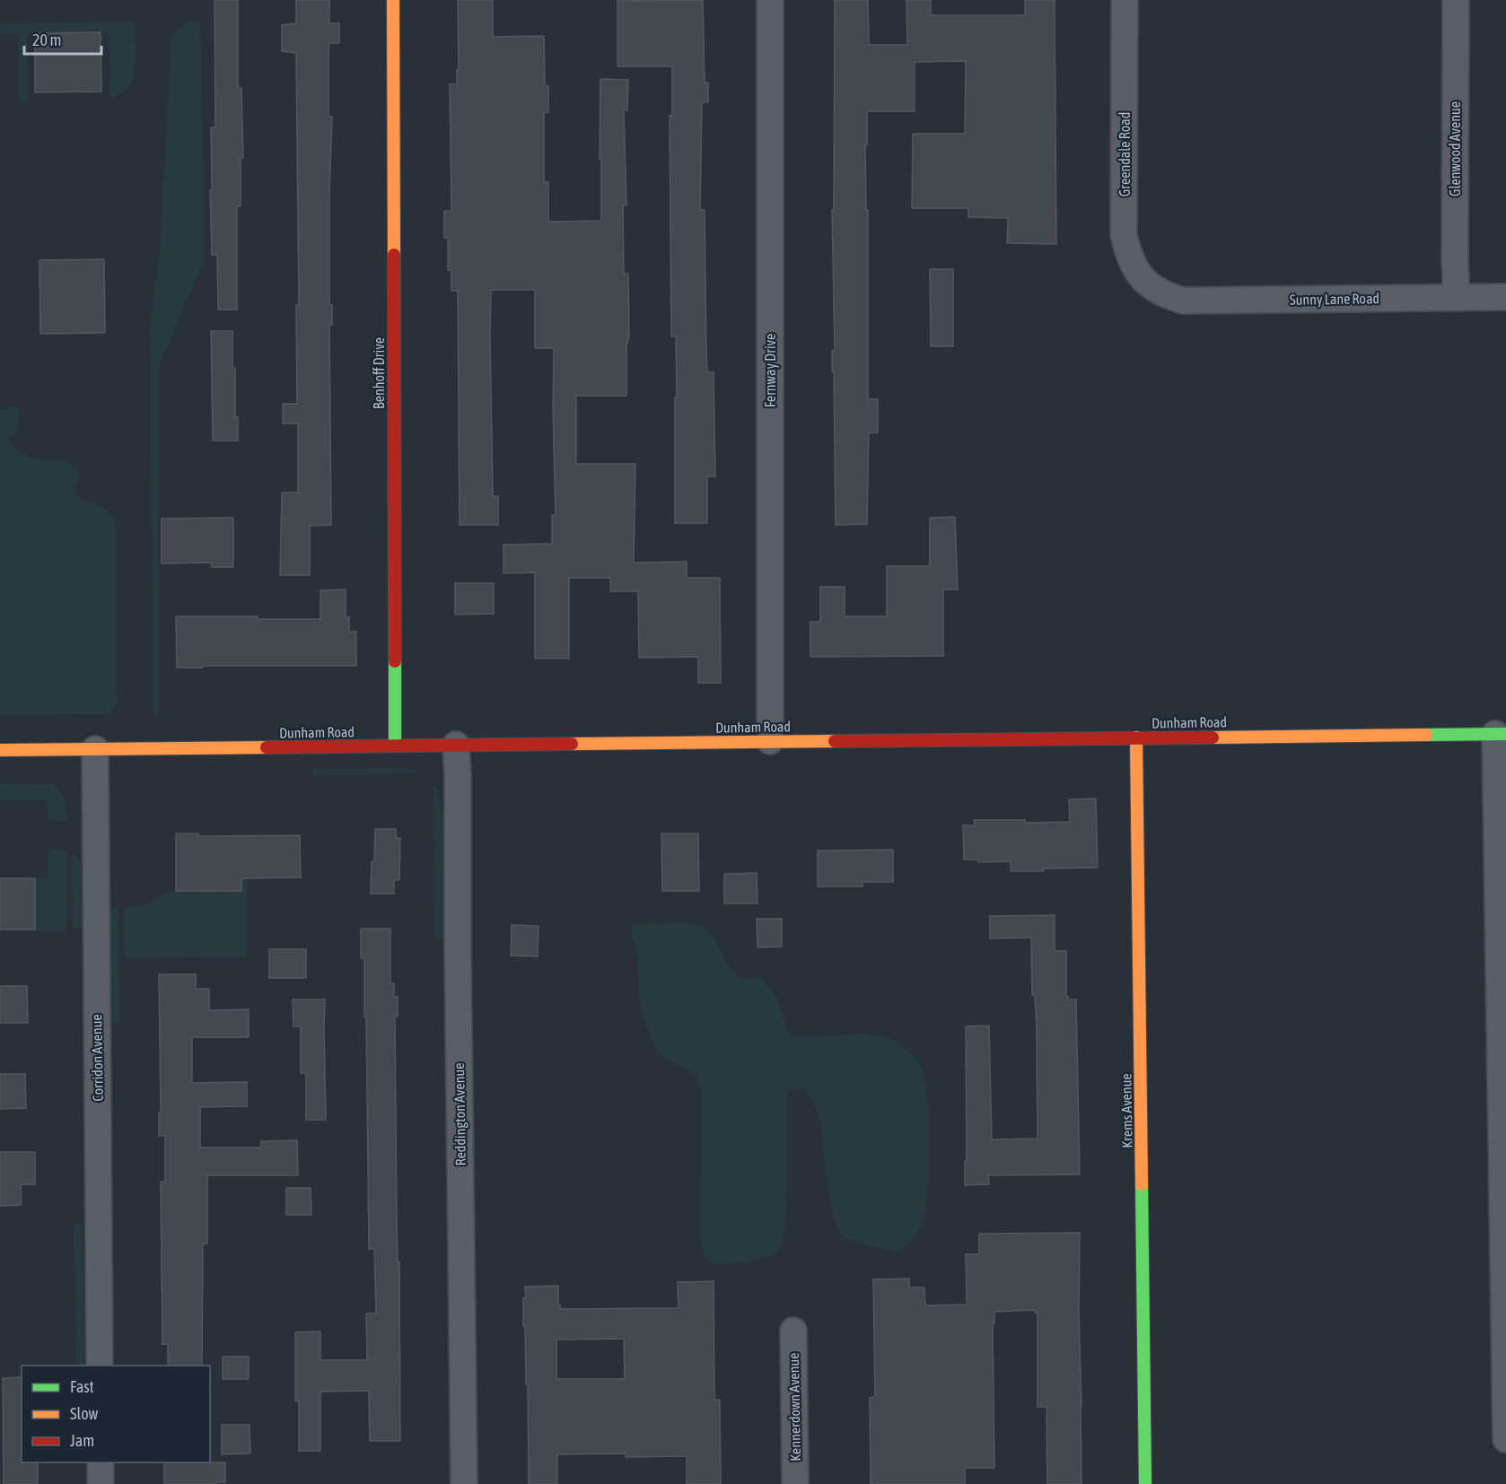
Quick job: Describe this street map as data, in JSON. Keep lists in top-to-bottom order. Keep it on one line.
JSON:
{"streets":{"street":["Glenwood Avenue","Greendale Road","Sunny Lane Road","Fernway Drive","Benhoff Drive","Dunham Road","Corridon Avenue","Krems Avenue","Reddington Avenue","Kennerdown Avenue"]},"crossings":[["Glenwood Avenue","Sunny Lane Road"],["Greendale Road","Sunny Lane Road"],["Fernway Drive","Dunham Road"],["Benhoff Drive","Dunham Road"],["Dunham Road","Corridon Avenue"],["Dunham Road","Krems Avenue"],["Dunham Road","Reddington Avenue"]],"legend":["Fast","Slow","Jam"],"scale_bar":"20 m"}
